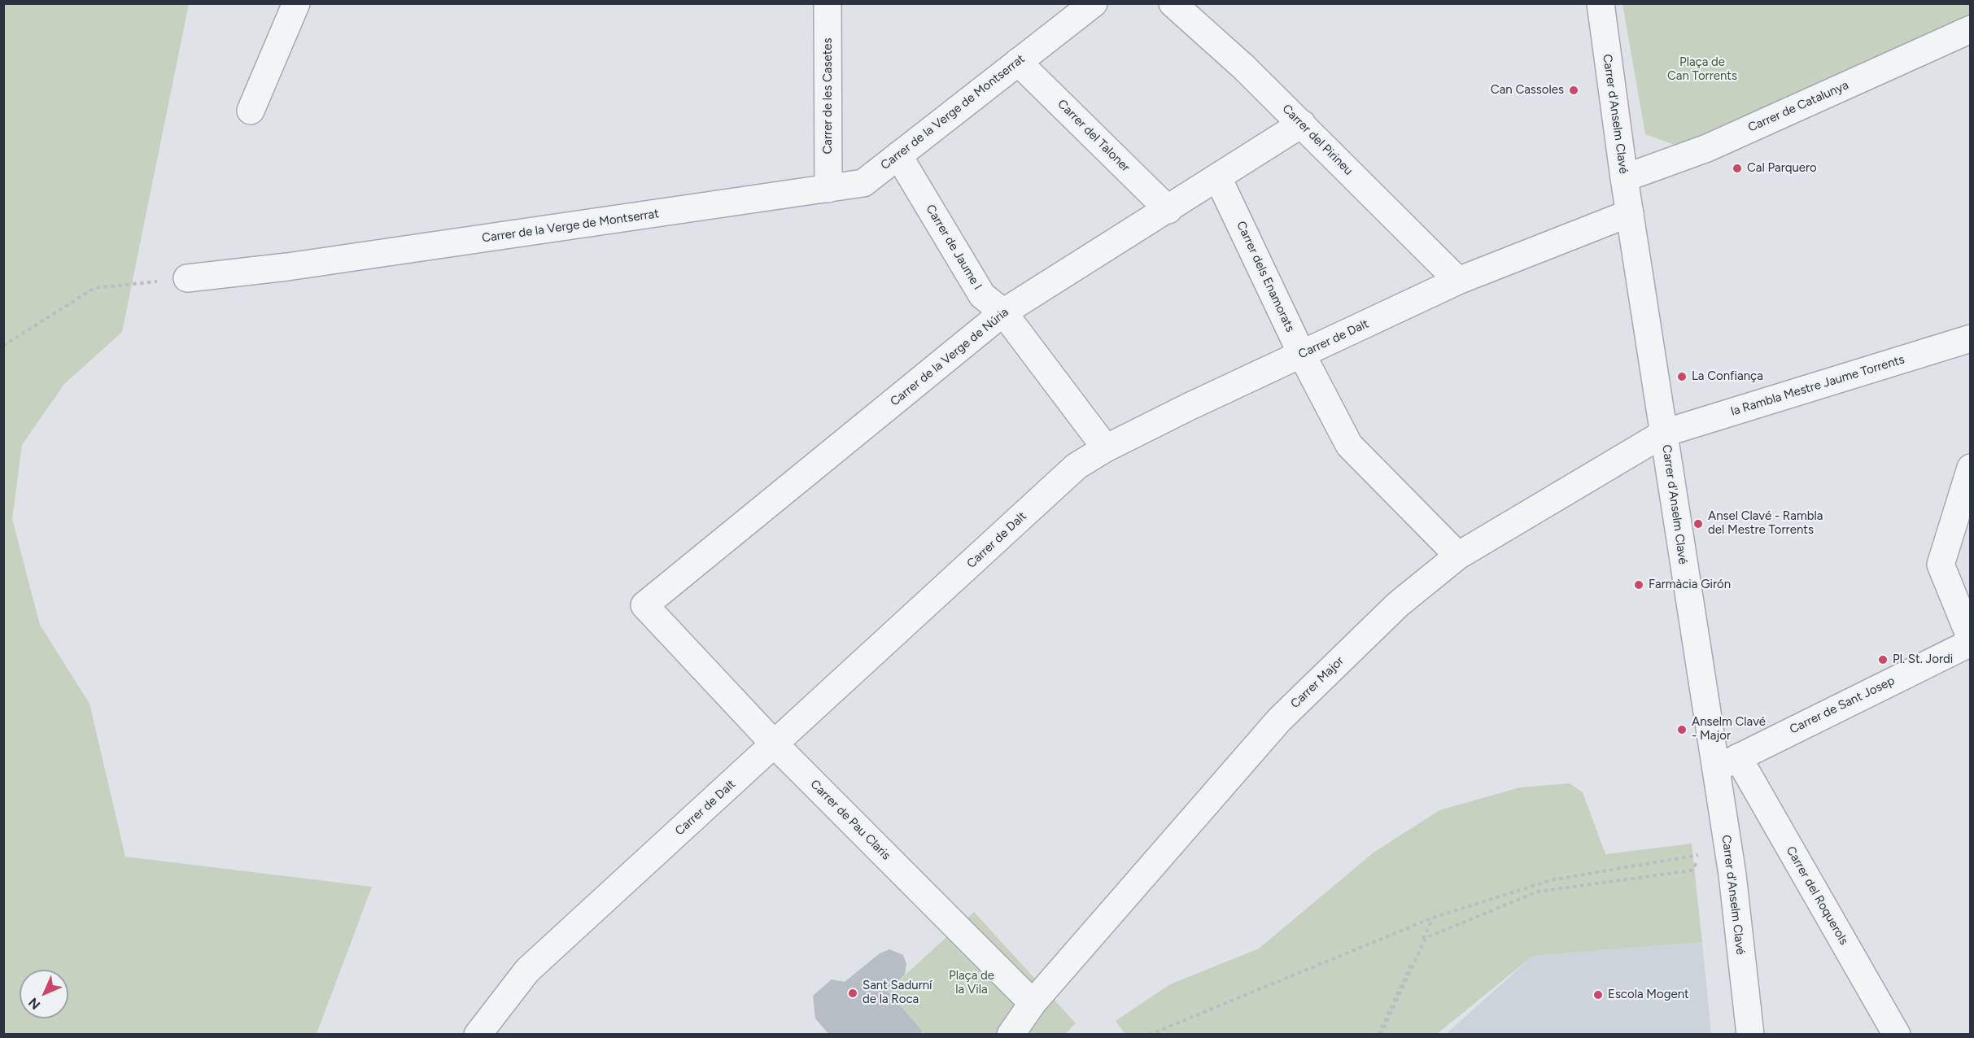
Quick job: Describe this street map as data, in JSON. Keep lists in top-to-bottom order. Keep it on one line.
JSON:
{"streets":{"street":["Carrer de les Casetes","Carrer de Catalunya","Carrer de la Verge de Montserrat","Carrer d'Anselm Clavé","Carrer del Taloner","Carrer del Pirineu","Carrer de Jaume I","Carrer dels Enamorats","Carrer de Dalt","Carrer de la Verge de Núria","la Rambla Mestre Jaume Torrents","Carrer Major","Carrer de Sant Josep","Carrer de Pau Claris","Carrer del Roquerols"]},"crossings":[["Carrer de les Casetes","Carrer de la Verge de Montserrat"],["Carrer de Catalunya","Carrer d'Anselm Clavé"],["Carrer de la Verge de Montserrat","Carrer del Taloner"],["Carrer de la Verge de Montserrat","Carrer de Jaume I"],["Carrer d'Anselm Clavé","Carrer de Dalt"],["Carrer d'Anselm Clavé","la Rambla Mestre Jaume Torrents"],["Carrer d'Anselm Clavé","Carrer Major"],["Carrer d'Anselm Clavé","Carrer de Sant Josep"],["Carrer del Taloner","Carrer de la Verge de Núria"],["Carrer del Pirineu","Carrer de Dalt"],["Carrer del Pirineu","Carrer de la Verge de Núria"],["Carrer de Jaume I","Carrer de Dalt"],["Carrer de Jaume I","Carrer de la Verge de Núria"],["Carrer dels Enamorats","Carrer de Dalt"],["Carrer dels Enamorats","Carrer de la Verge de Núria"],["Carrer dels Enamorats","Carrer Major"],["Carrer de Dalt","Carrer de Pau Claris"],["Carrer de la Verge de Núria","Carrer de Pau Claris"],["la Rambla Mestre Jaume Torrents","Carrer Major"],["Carrer Major","Carrer de Pau Claris"],["Carrer de Sant Josep","Carrer del Roquerols"]],"parks":["Plaça de Can Torrents","Plaça de la Vila"],"places":["Can Cassoles","Cal Parquero","La Confiança","Ansel Clavé - Rambla del Mestre Torrents","Farmàcia Girón","Pl. St. Jordi","Anselm Clavé - Major","Sant Sadurní de la Roca","Escola Mogent"],"north":"bottom left"}
